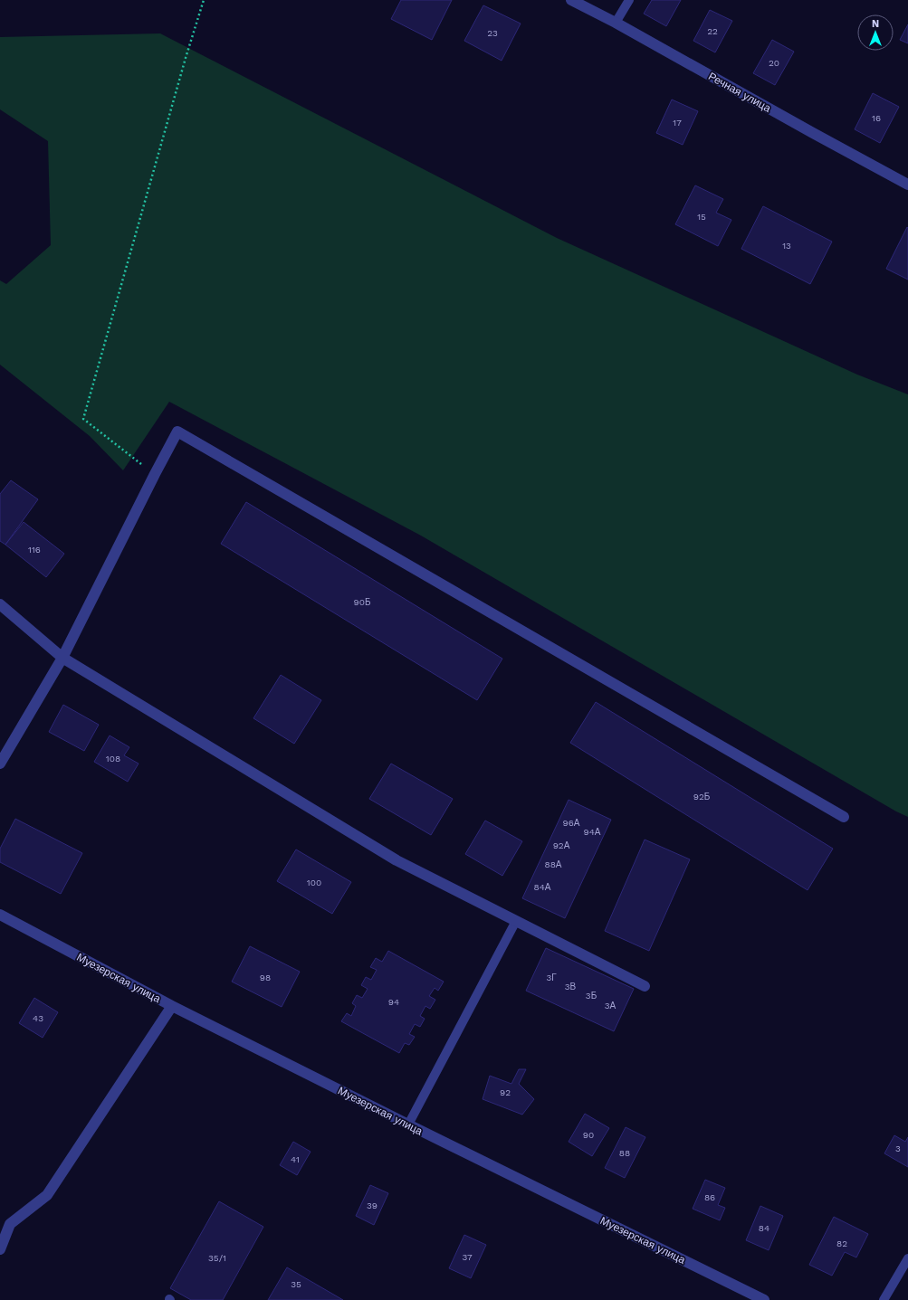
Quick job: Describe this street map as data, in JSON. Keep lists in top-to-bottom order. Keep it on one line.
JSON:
{"streets":{"street":["Речная улица","Муезерская улица"]},"house_numbers":["22","23","20","16","17","15","13","116","90Б","108","92Б","96А","94А","92А","88А","100","84А","98","3Г","3В","3Б","94","3А","43","92","90","3","88","41","86","39","84","82","37","35/1","35"],"north":"top"}
